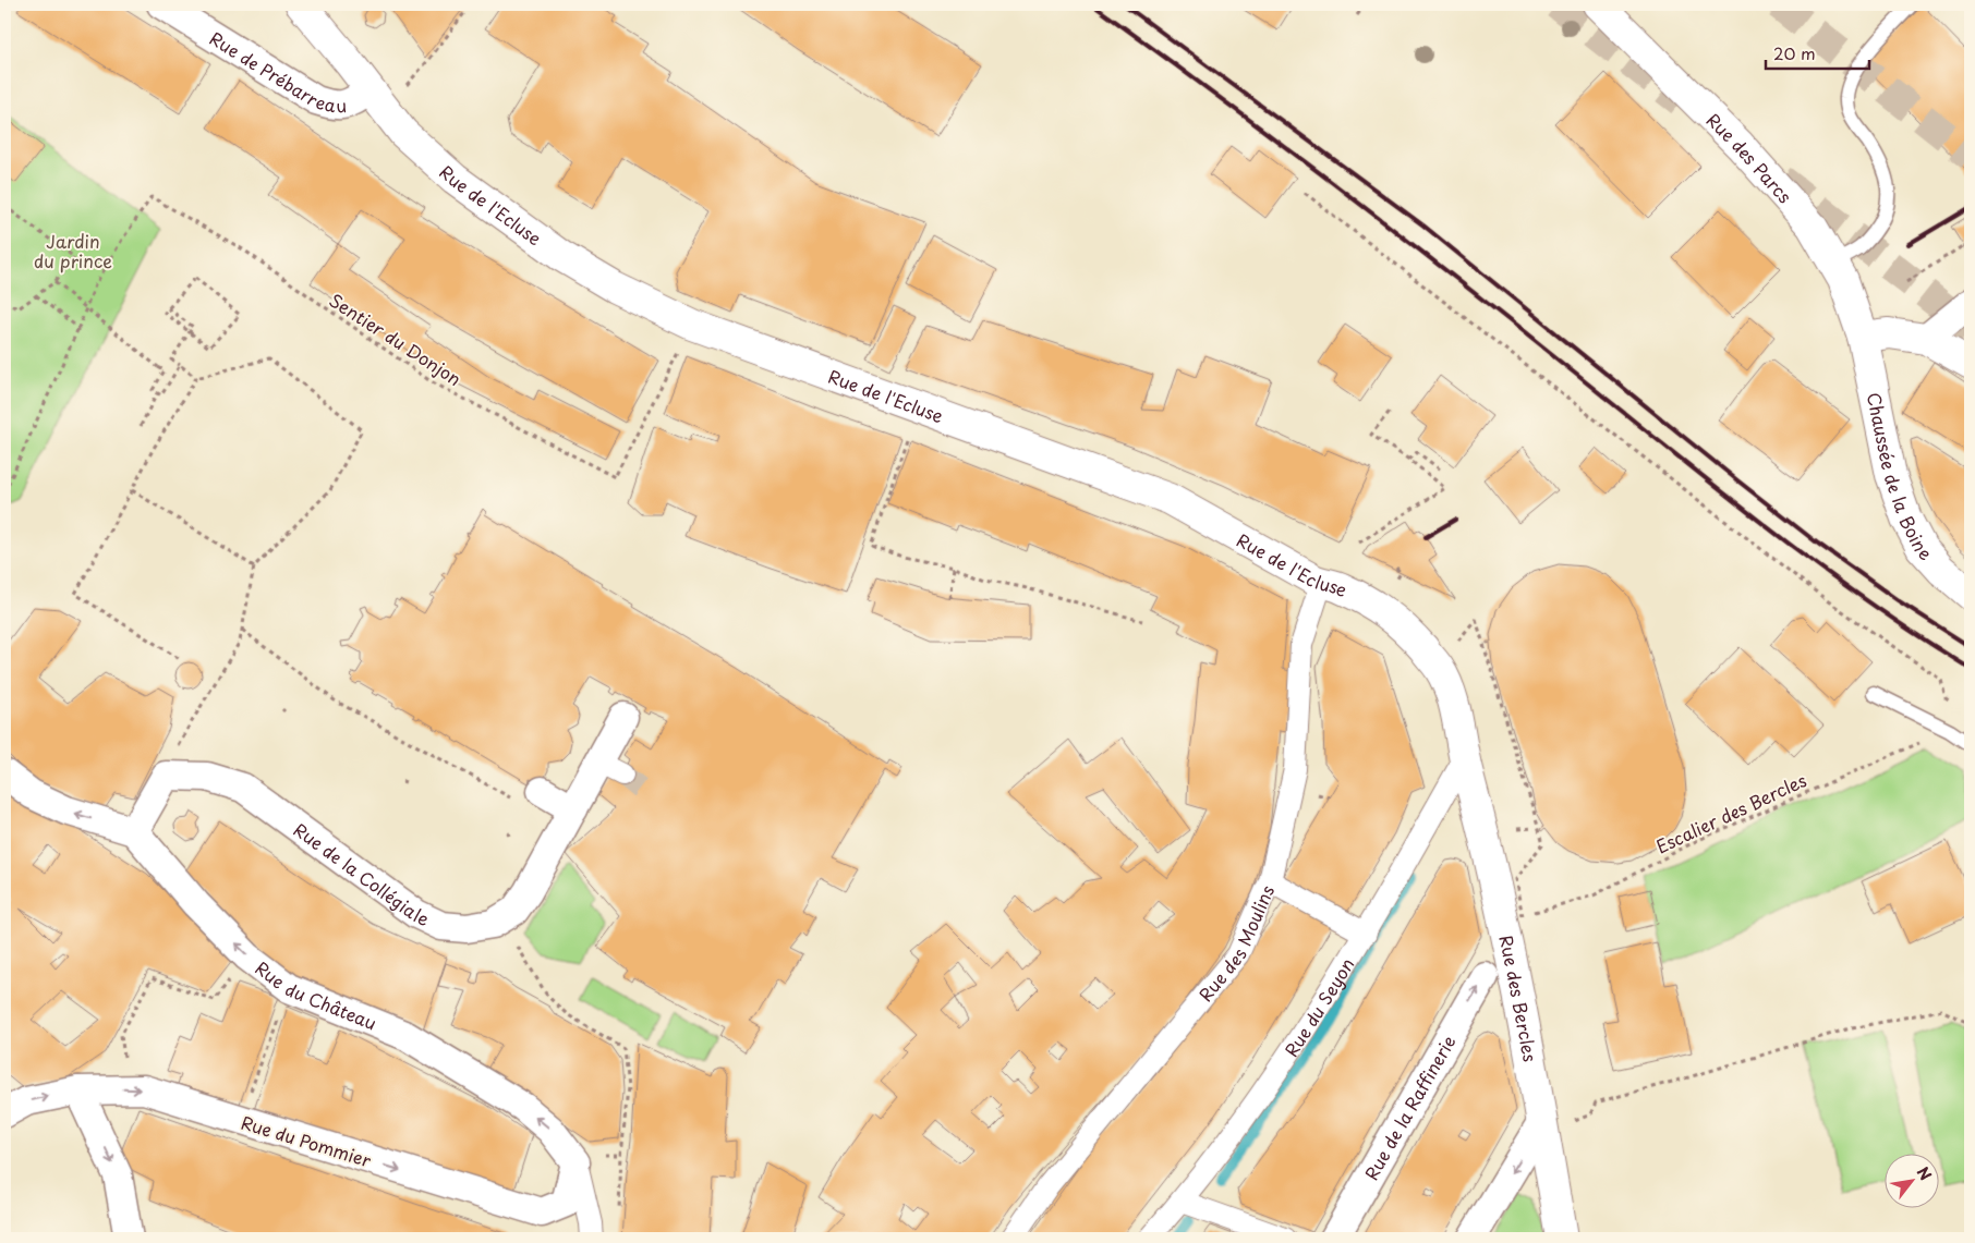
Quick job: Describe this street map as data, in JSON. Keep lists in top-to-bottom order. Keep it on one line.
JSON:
{"streets":{"street":["Rue de Prébarreau","Rue des Parcs","Rue de l'Ecluse","Chaussée de la Boine","Rue de la Collégiale","Rue des Moulins","Rue du Château","Rue des Bercles","Rue du Seyon","Rue de la Raffinerie","Rue du Pommier"],"path":["Sentier du Donjon","Escalier des Bercles"]},"crossings":[["Rue de Prébarreau","Rue de l'Ecluse"],["Rue des Parcs","Chaussée de la Boine"],["Rue de l'Ecluse","Sentier du Donjon"],["Rue de l'Ecluse","Rue des Moulins"],["Rue de l'Ecluse","Rue des Bercles"],["Rue de l'Ecluse","Rue du Seyon"],["Rue de la Collégiale","Rue du Château"],["Rue du Château","Rue du Pommier"],["Rue des Bercles","Rue du Seyon"]],"one_way":["Rue du Château","Rue du Pommier"],"parks":["Jardin du prince"],"scale_bar":"20 m","north":"top right"}
